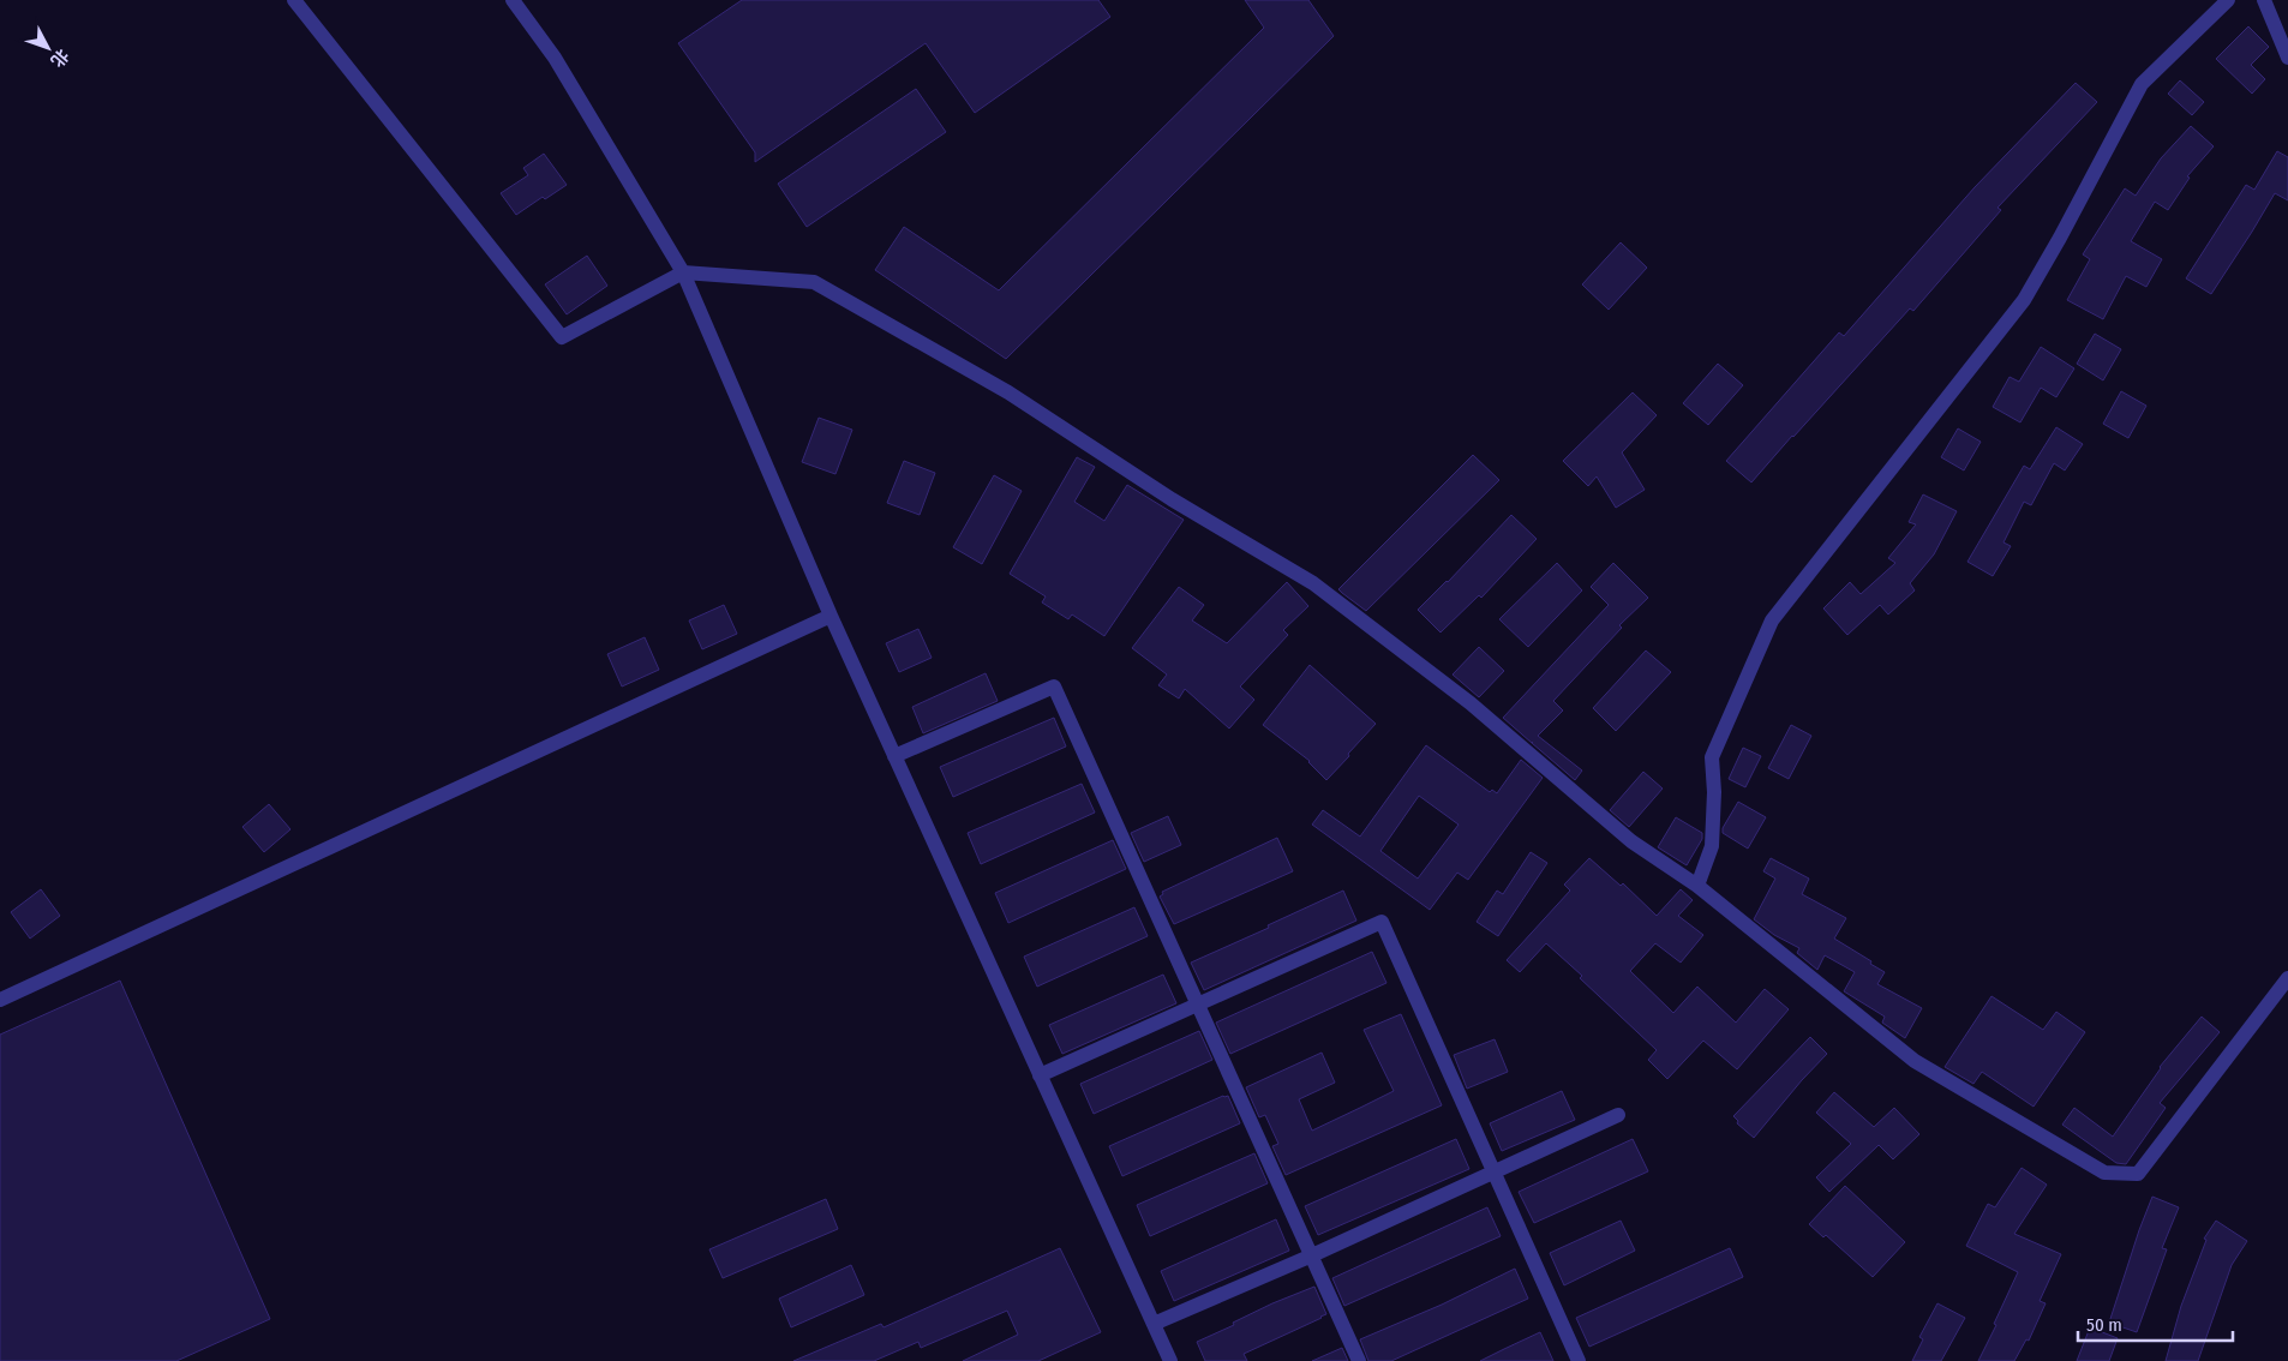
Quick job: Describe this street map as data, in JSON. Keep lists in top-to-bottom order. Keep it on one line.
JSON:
{"scale_bar":"50 m","north":"bottom right"}
